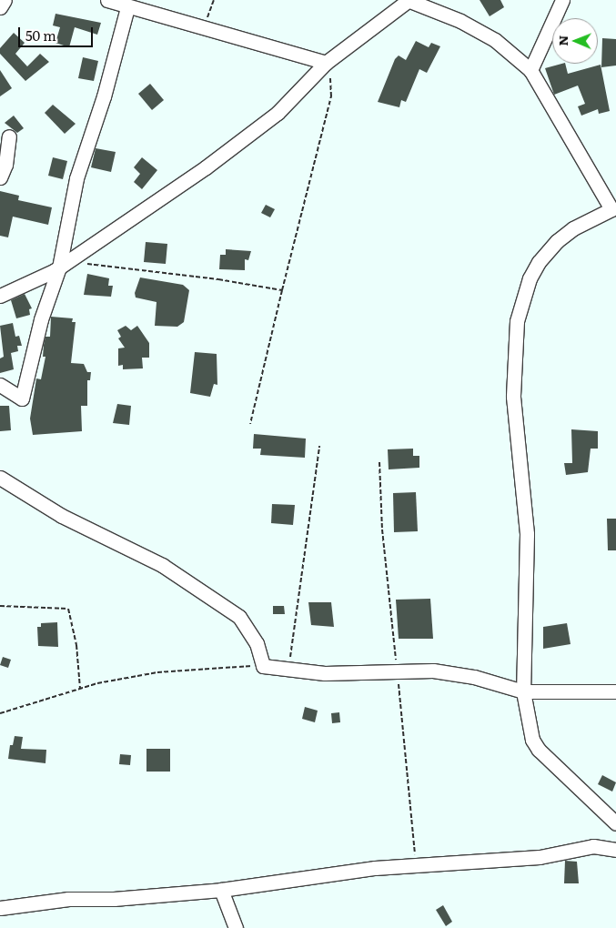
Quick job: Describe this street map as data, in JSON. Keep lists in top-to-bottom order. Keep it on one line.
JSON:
{"scale_bar":"50 m","north":"left"}
